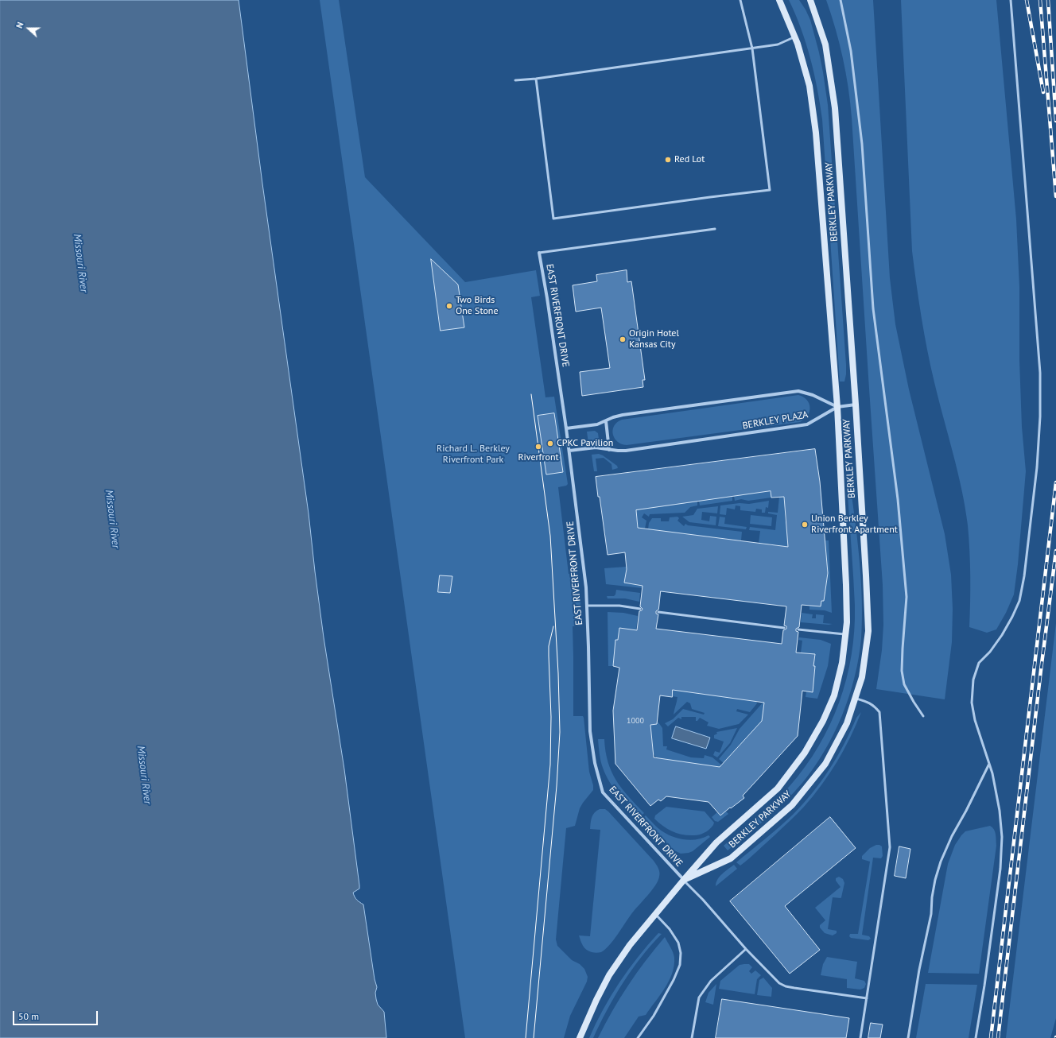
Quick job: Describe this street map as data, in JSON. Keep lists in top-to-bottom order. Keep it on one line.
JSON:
{"streets":{"main road":["BERKLEY PARKWAY"],"street":["EAST RIVERFRONT DRIVE","BERKLEY PLAZA"]},"crossings":[["BERKLEY PARKWAY","EAST RIVERFRONT DRIVE"],["BERKLEY PARKWAY","BERKLEY PLAZA"],["EAST RIVERFRONT DRIVE","BERKLEY PLAZA"]],"water":["Missouri River"],"parks":["Richard L. Berkley Riverfront Park"],"places":["Red Lot","Two Birds One Stone","Origin Hotel Kansas City","CPKC Pavilion","Riverfront","Union Berkley Riverfront Apartment"],"house_numbers":["1000"],"scale_bar":"50 m","north":"left"}
